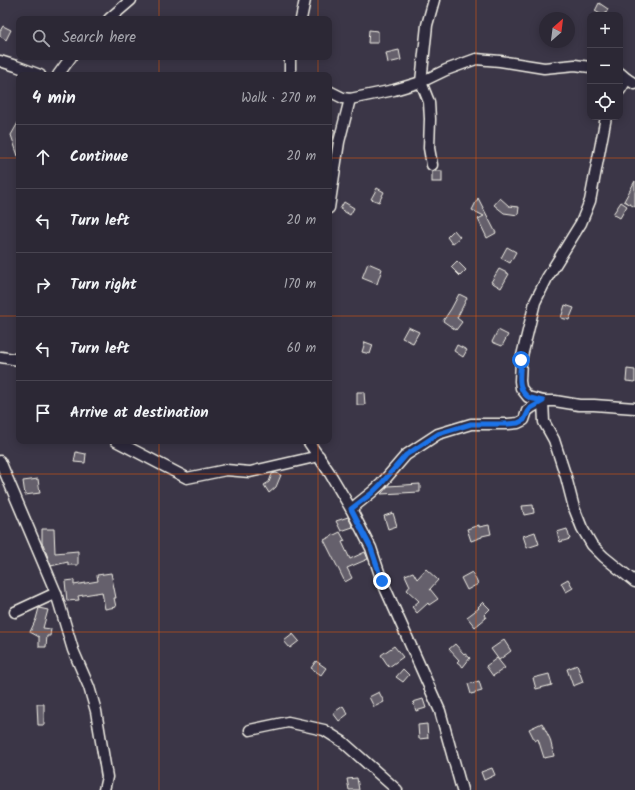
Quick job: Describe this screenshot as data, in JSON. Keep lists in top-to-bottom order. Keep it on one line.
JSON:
{"north":"top right","page":{"map_buttons":["+","−"],"search":"Search here","heading":["4 min","Walk · 270 m"],"list":[["Continue","20 m"],["Turn left","20 m"],["Turn right","170 m"],["Turn left","60 m"],"Arrive at destination"]}}
